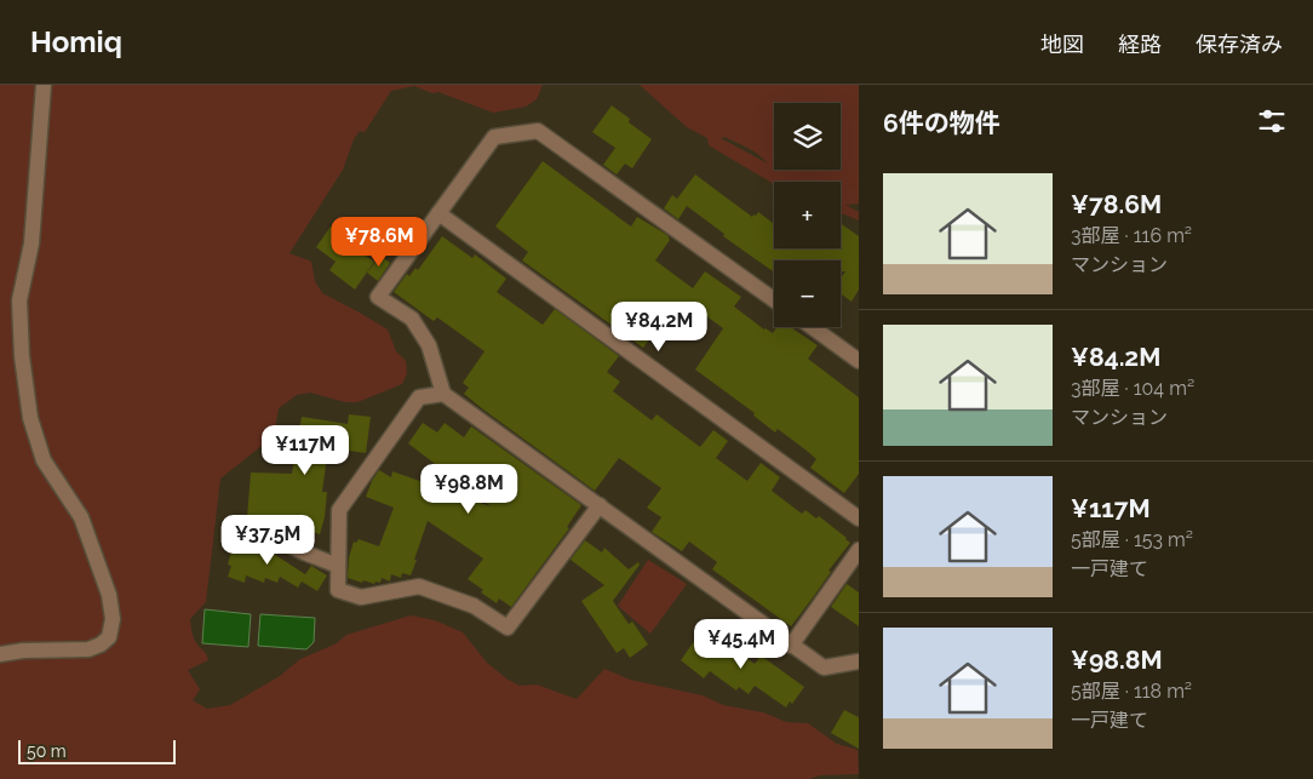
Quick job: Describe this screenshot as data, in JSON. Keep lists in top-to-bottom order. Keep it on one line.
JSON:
{"scale_bar":"50 m","page":{"header":"Homiq","nav":["地図","経路","保存済み"],"heading":"6件の物件","map_buttons":["+","−"],"list":[{"name":"¥78.6M","note":"3部屋 · 116 m² · マンション"},{"name":"¥84.2M","note":"3部屋 · 104 m² · マンション"},{"name":"¥117M","note":"5部屋 · 153 m² · 一戸建て"},{"name":"¥98.8M","note":"5部屋 · 118 m² · 一戸建て"}],"price":["¥78.6M","¥84.2M","¥117M","¥98.8M","¥37.5M","¥45.4M"],"scale":"50 m"}}
